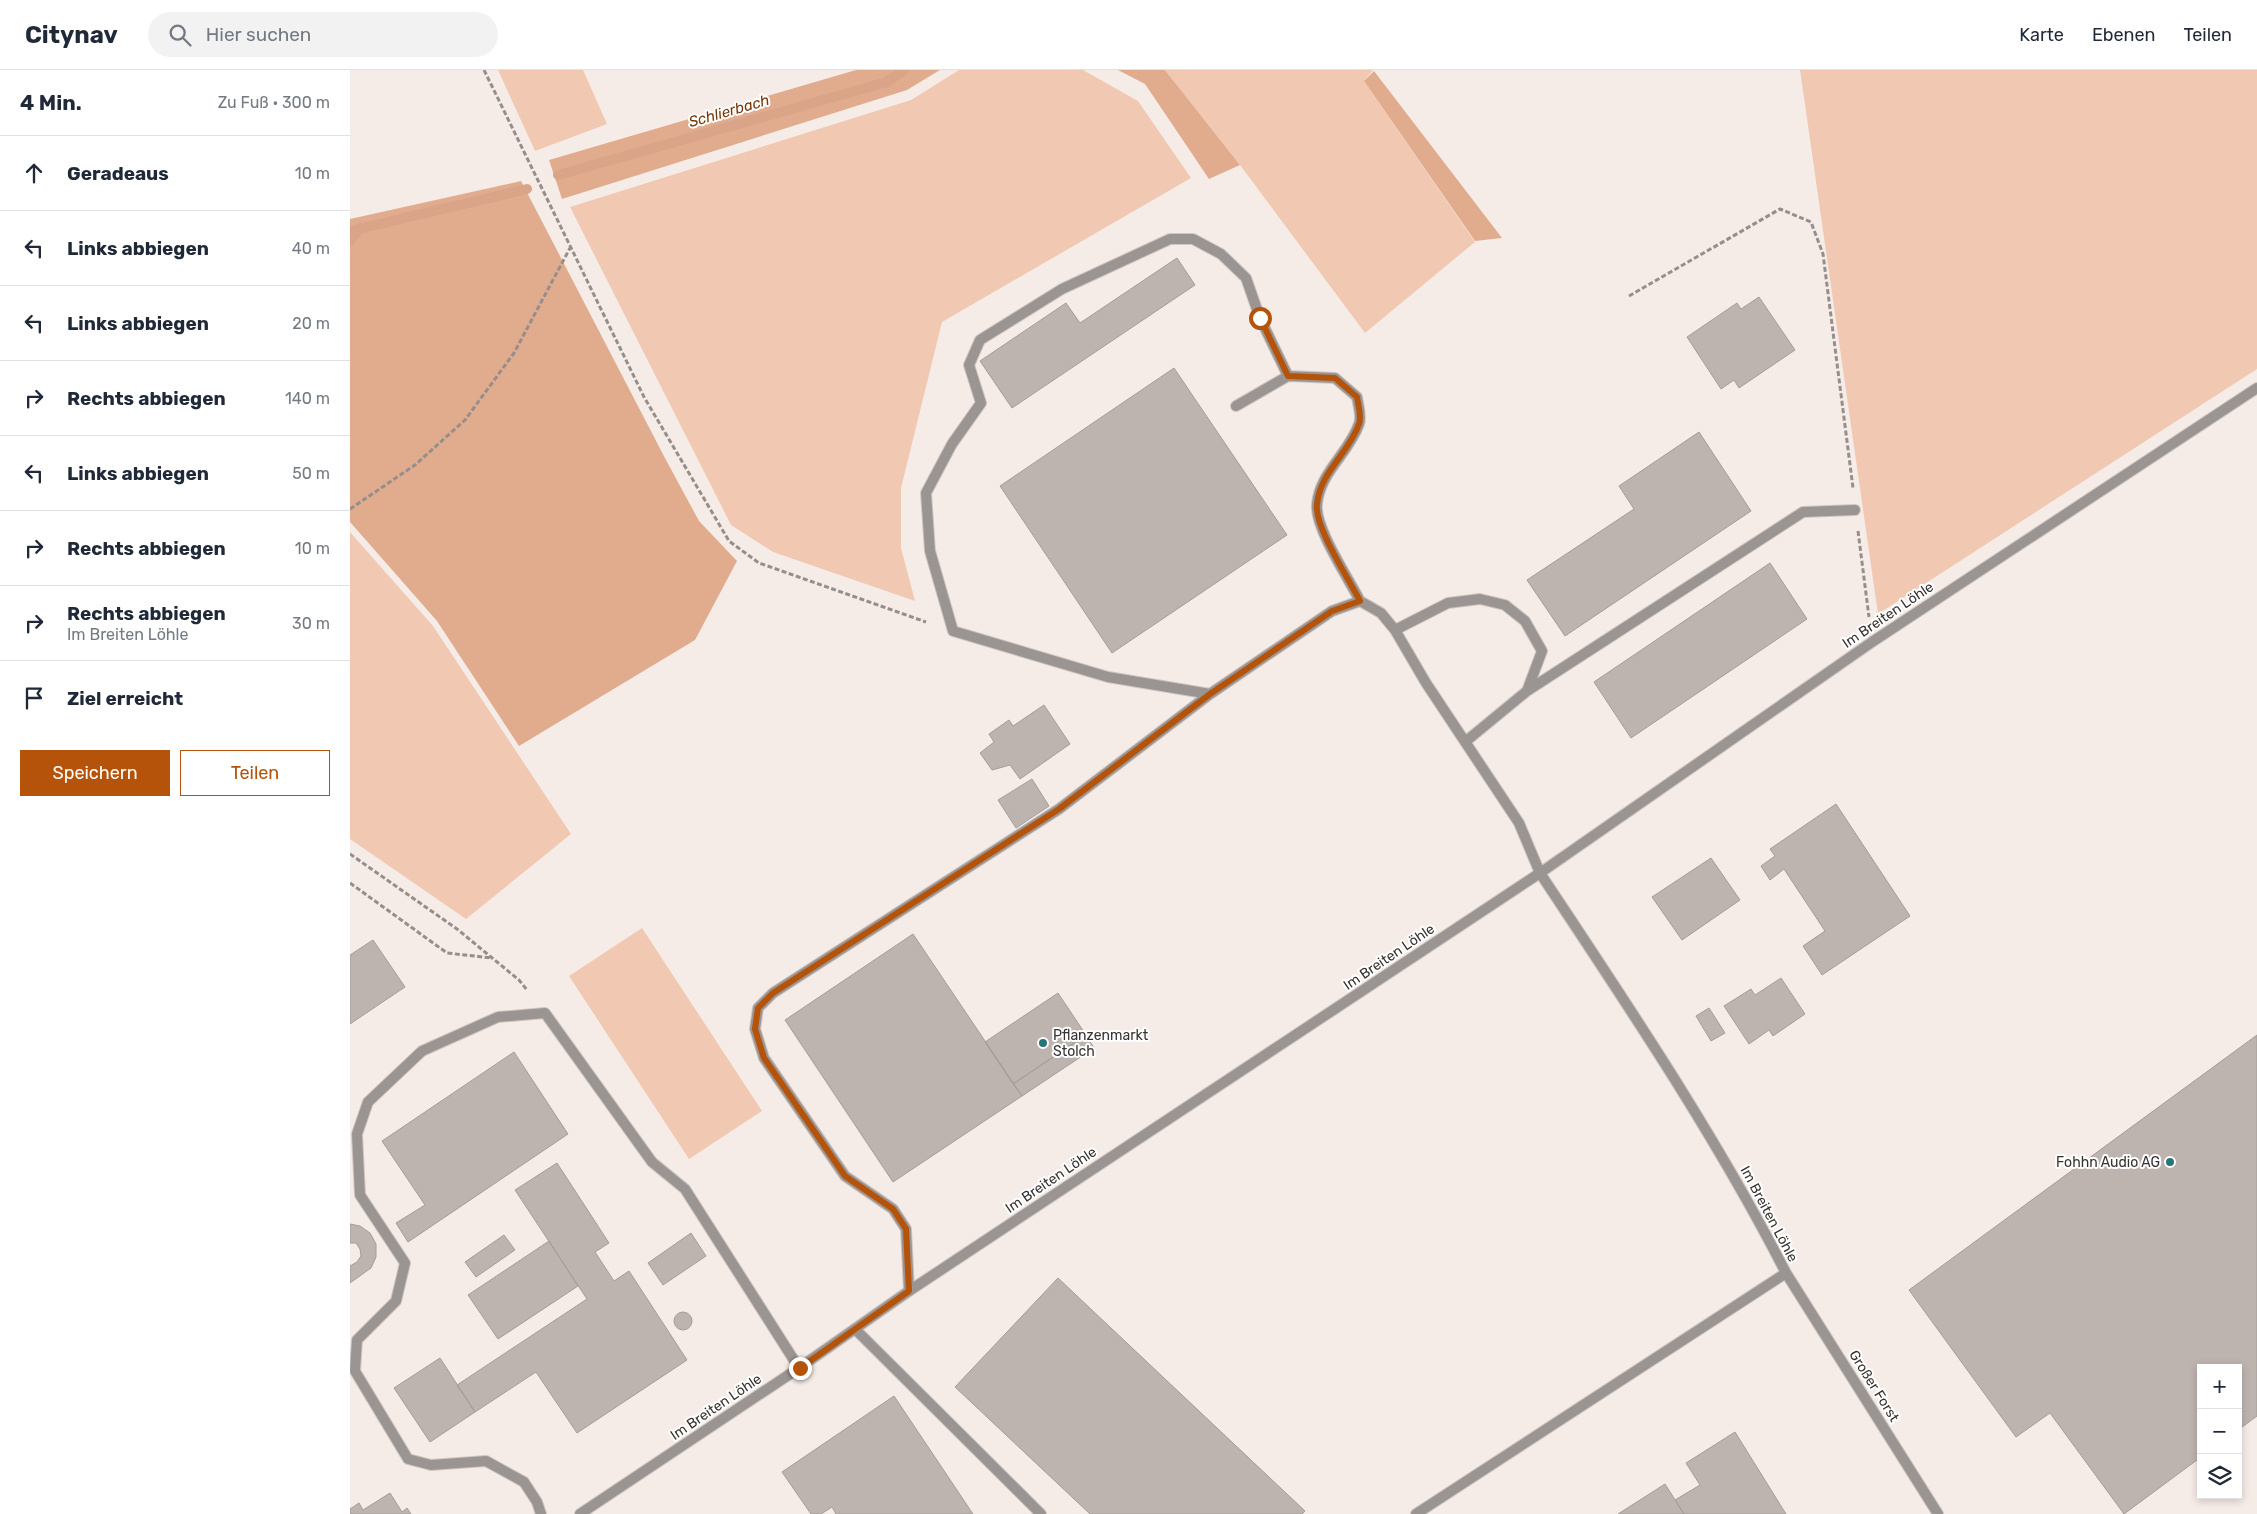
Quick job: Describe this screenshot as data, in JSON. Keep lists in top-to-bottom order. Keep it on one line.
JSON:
{"streets":{"street":["Im Breiten Löhle","Großer Forst"]},"crossings":[["Im Breiten Löhle","Großer Forst"]],"water":["Schlierbach"],"places":["Pflanzenmarkt Stolch","Fohhn Audio AG"],"page":{"header":"Citynav","search":"Hier suchen","nav":["Karte","Ebenen","Teilen"],"heading":["4 Min.","Zu Fuß · 300 m"],"list":[["Geradeaus","10 m"],["Links abbiegen","40 m"],["Links abbiegen","20 m"],["Rechts abbiegen","140 m"],["Links abbiegen","50 m"],["Rechts abbiegen","10 m"],["Rechts abbiegen","Im Breiten Löhle","30 m"],"Ziel erreicht"],"buttons":["Speichern","Teilen"],"map_buttons":["+","−"]}}
